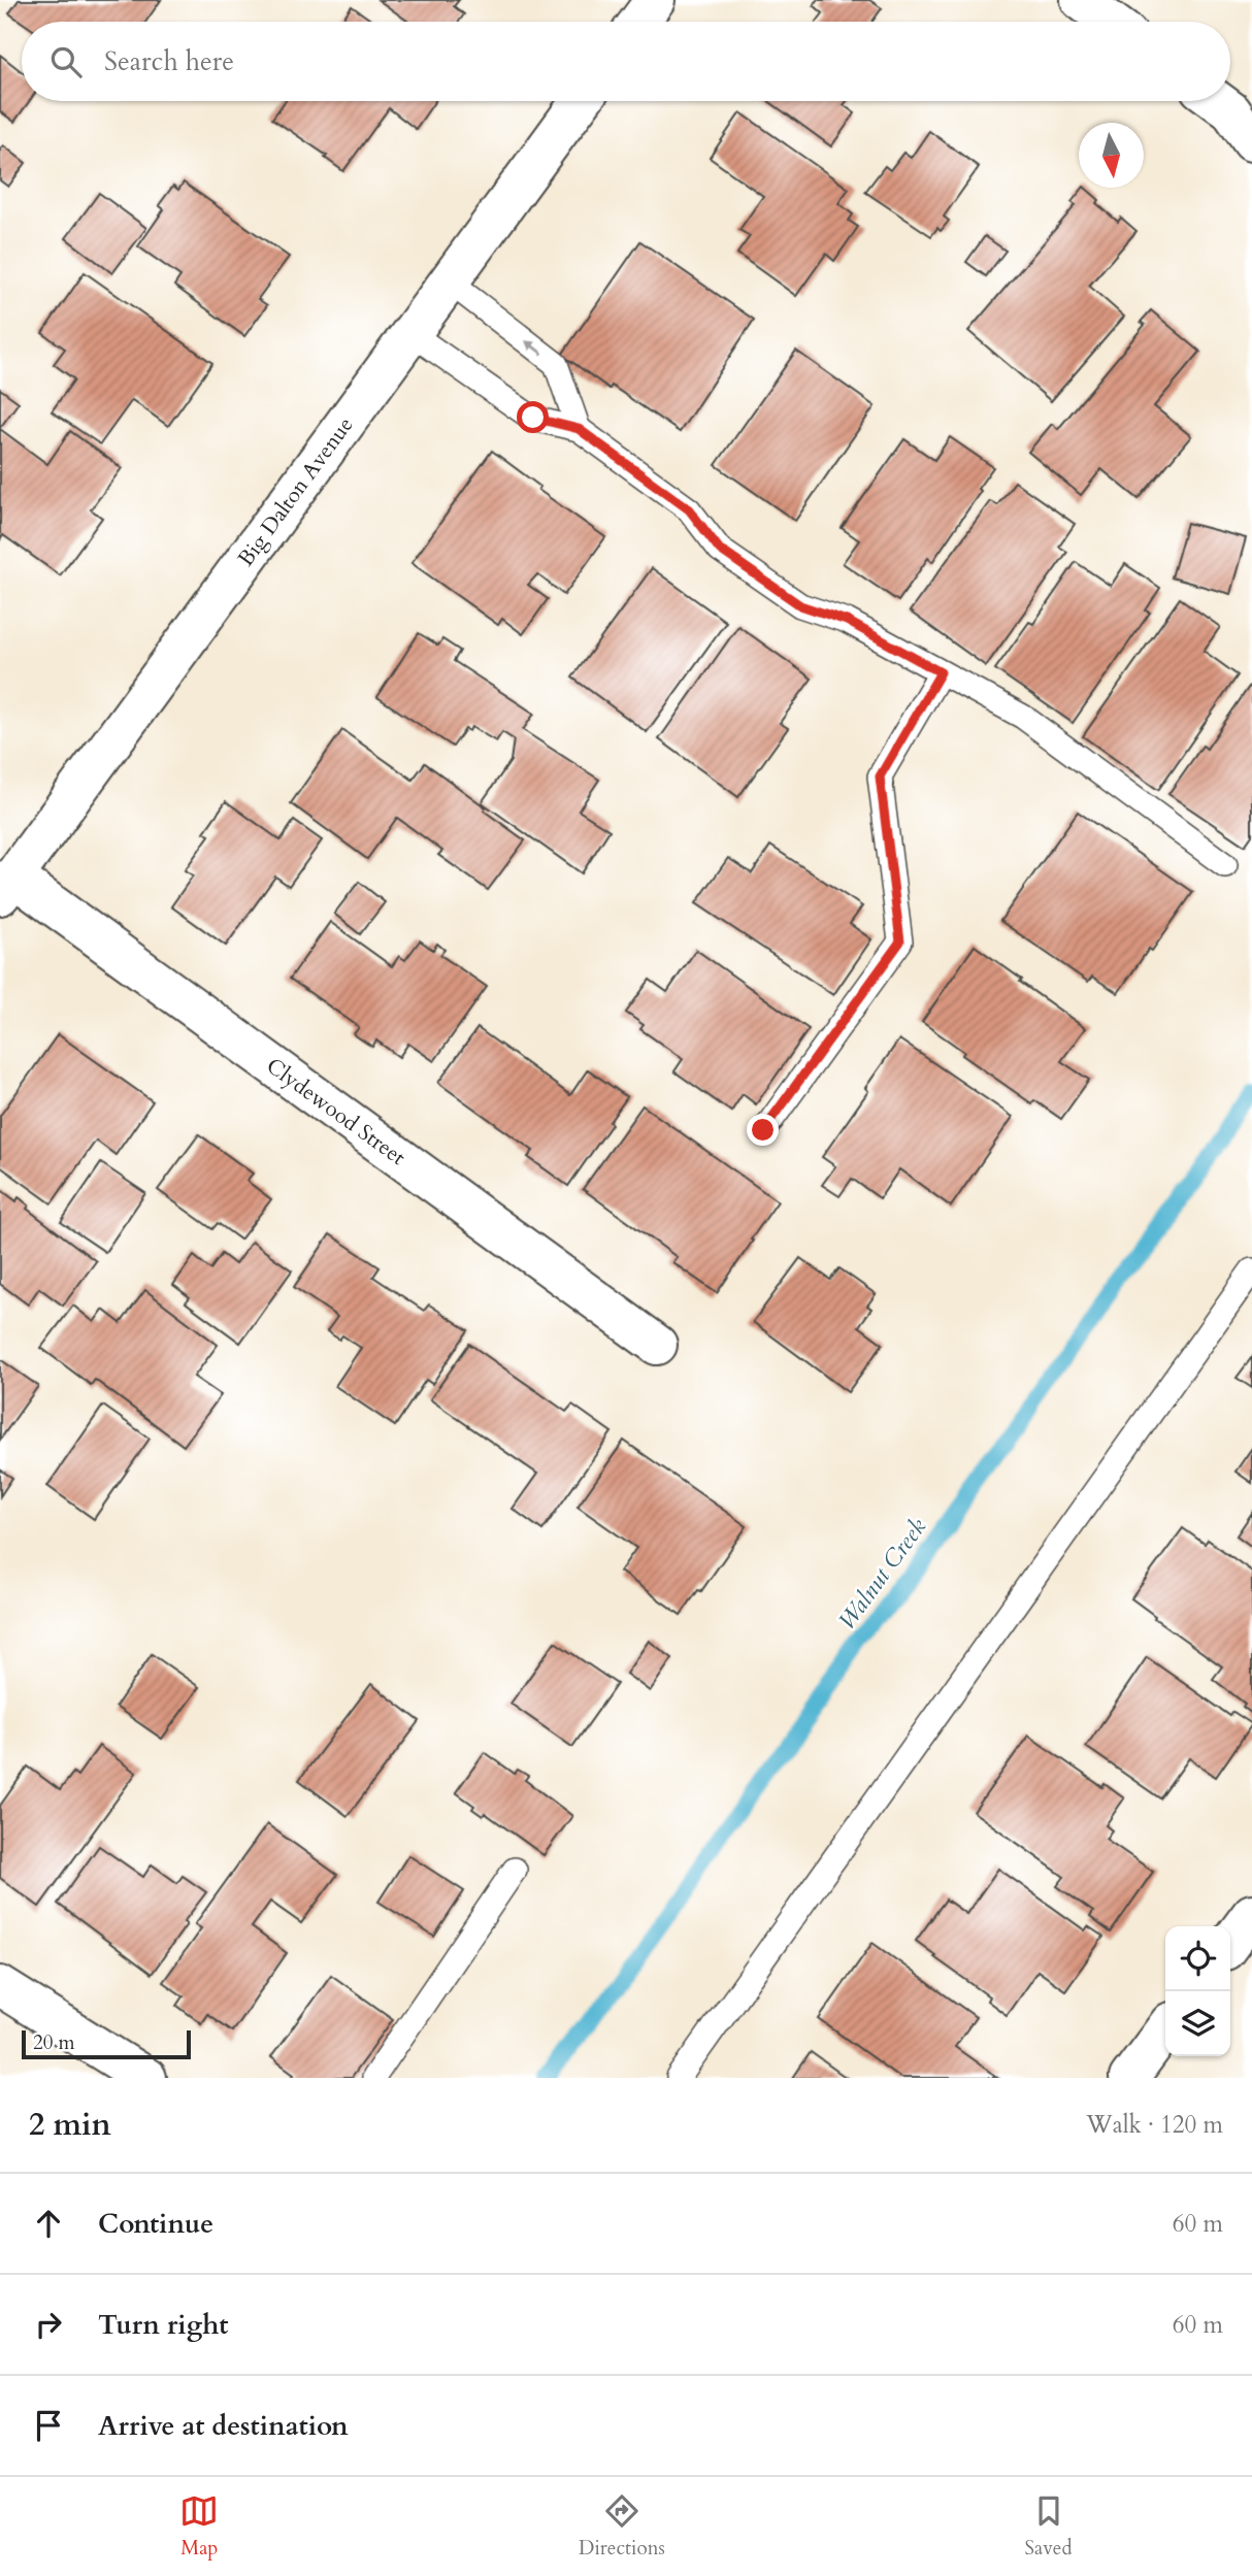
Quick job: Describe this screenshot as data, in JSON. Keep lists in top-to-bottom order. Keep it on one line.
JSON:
{"streets":{"street":["Big Dalton Avenue","Clydewood Street"]},"crossings":[["Big Dalton Avenue","Clydewood Street"]],"water":["Walnut Creek"],"scale_bar":"20 m","north":"bottom","page":{"search":"Search here","scale":"20 m","heading":["2 min","Walk · 120 m"],"list":[["Continue","60 m"],["Turn right","60 m"],"Arrive at destination"],"nav":["Map","Directions","Saved"]}}
